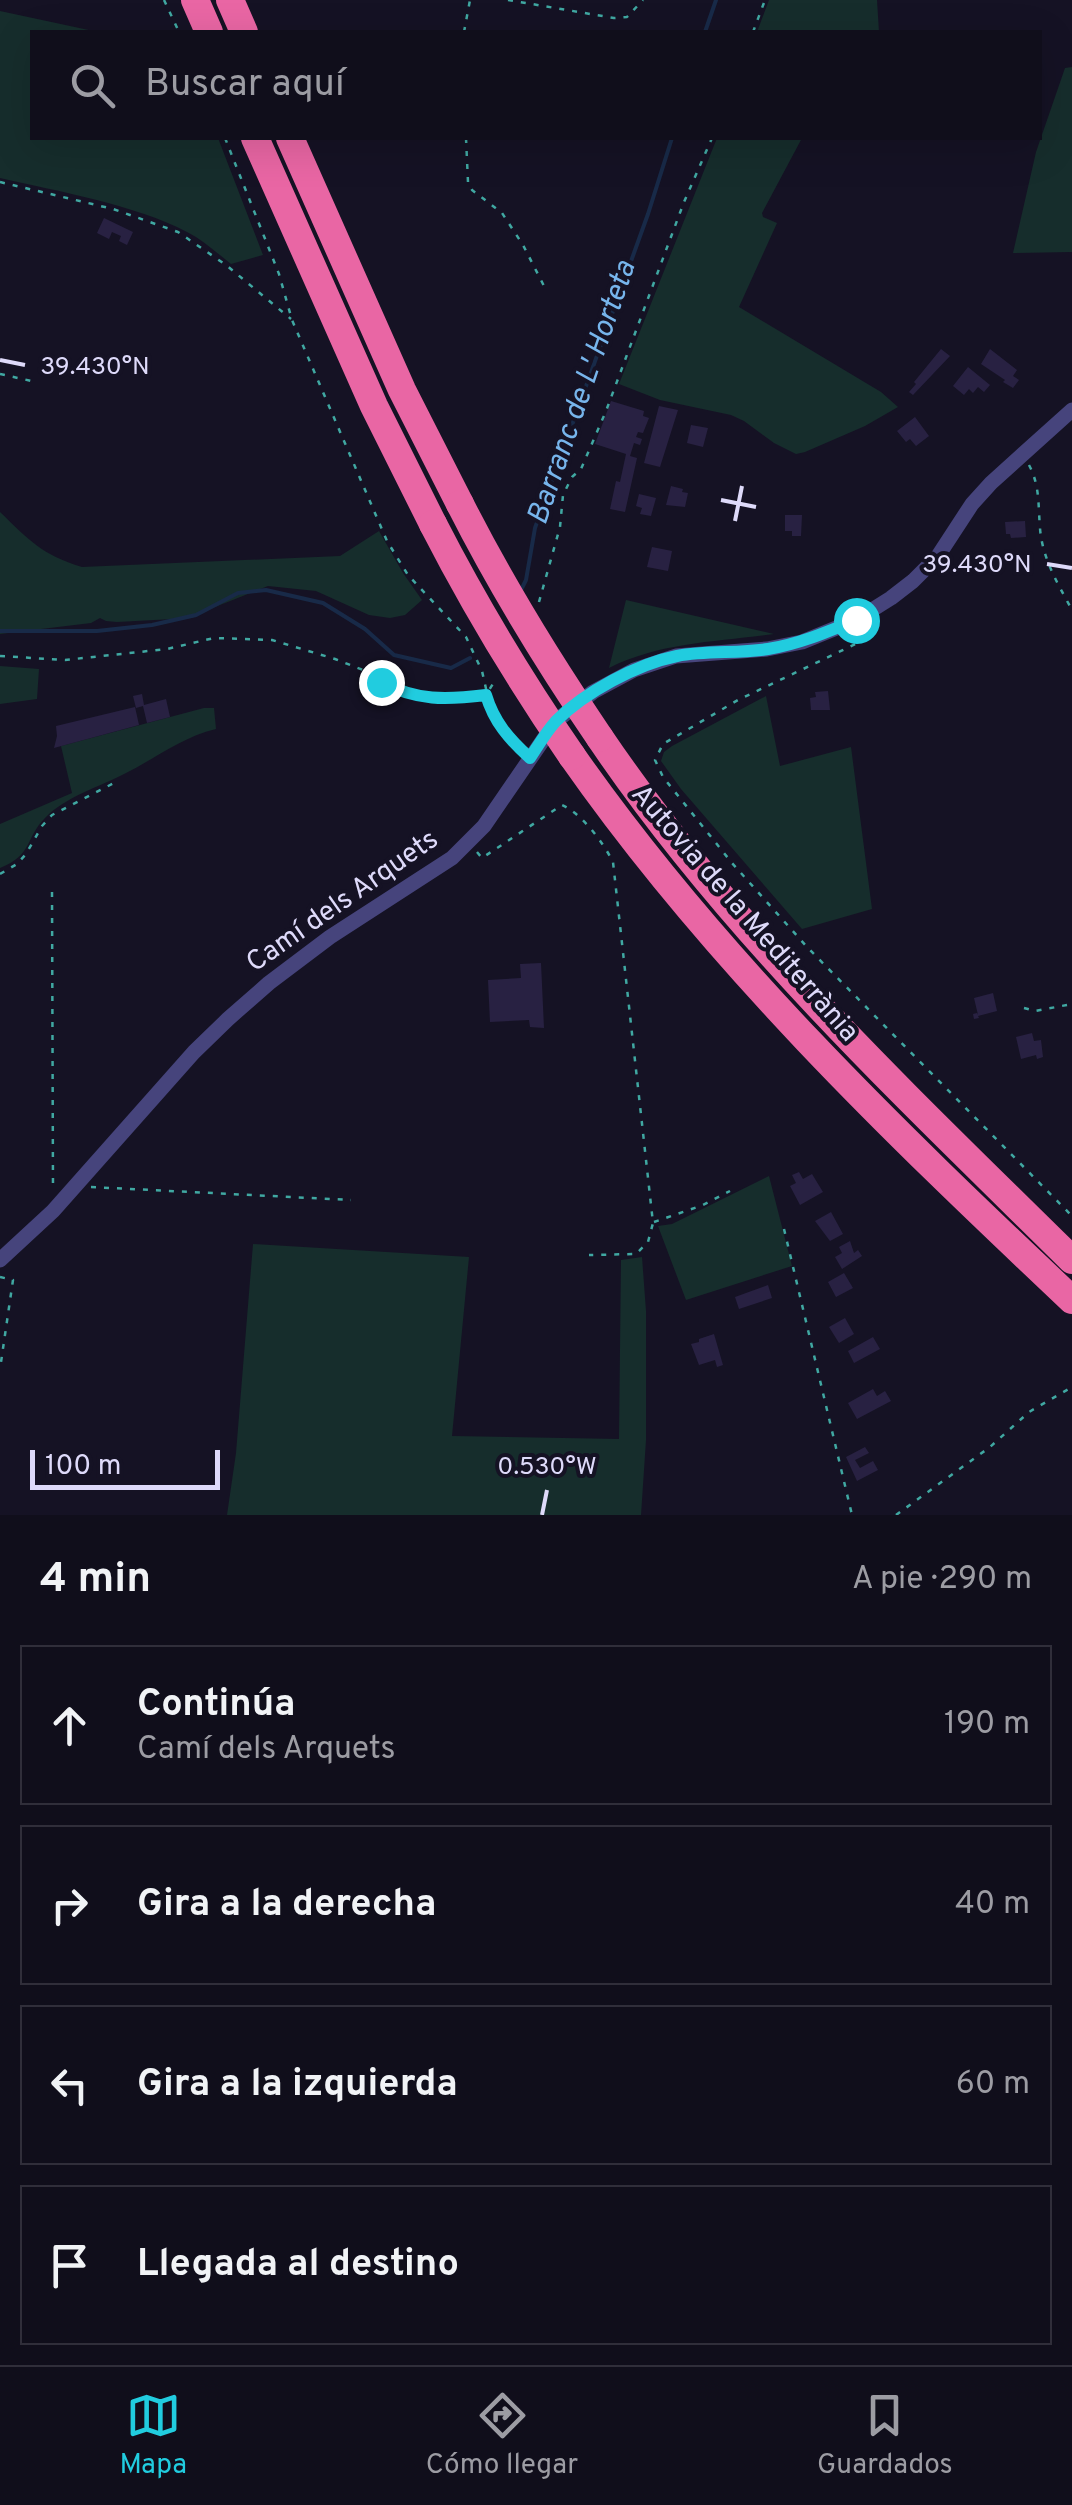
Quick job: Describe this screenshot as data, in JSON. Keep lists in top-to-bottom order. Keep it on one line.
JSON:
{"streets":{"highway":["Autovia de la Mediterrània"],"street":["Camí dels Arquets"]},"water":["Barranc de L' Horteta"],"scale_bar":"100 m","page":{"search":"Buscar aquí","scale":"100 m","heading":["4 min","A pie · 290 m"],"list":[["Continúa","Camí dels Arquets","190 m"],["Gira a la derecha","40 m"],["Gira a la izquierda","60 m"],"Llegada al destino"],"nav":["Mapa","Cómo llegar","Guardados"]},"coordinates":["39.430°N","0.530°W"]}
